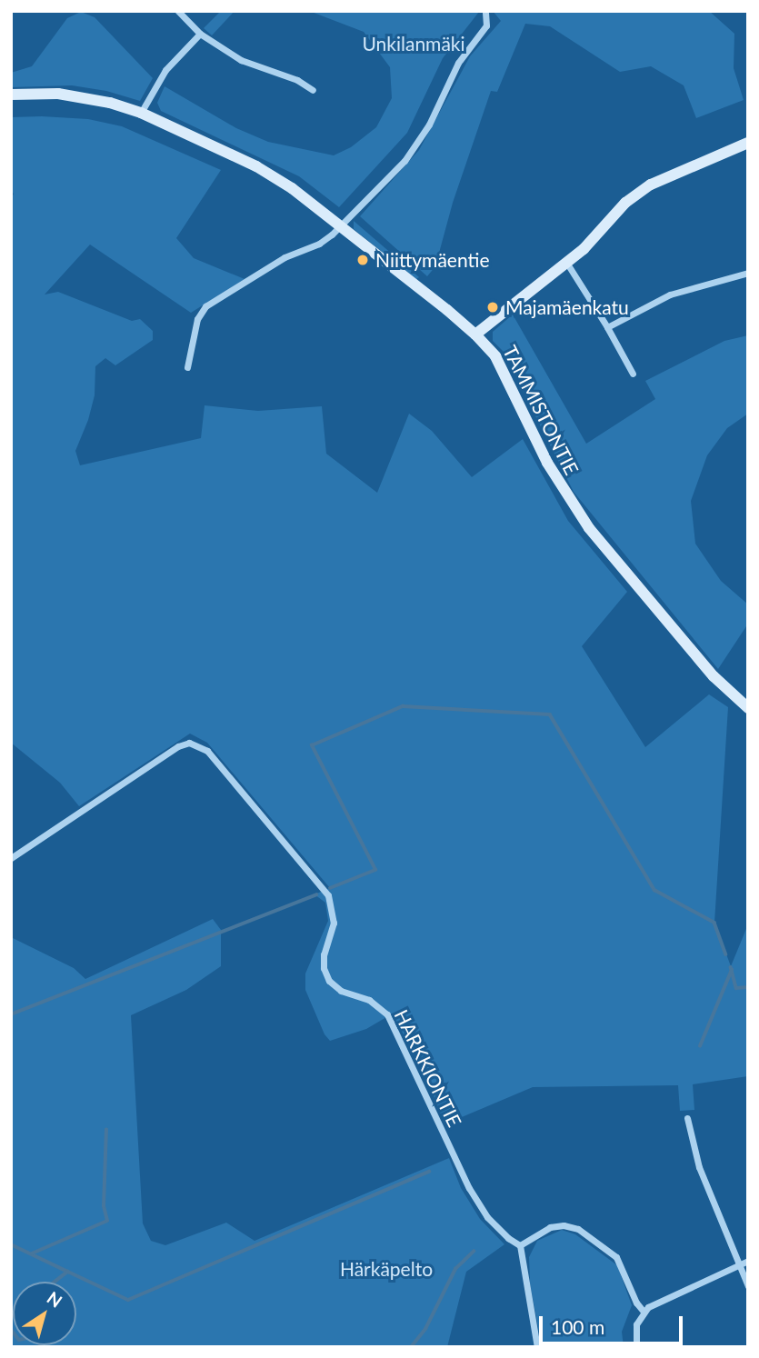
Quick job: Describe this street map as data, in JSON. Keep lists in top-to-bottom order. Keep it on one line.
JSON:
{"streets":{"street":["TAMMISTONTIE","HARKKIONTIE"]},"parks":["Unkilanmäki","Härkäpelto"],"places":["Niittymäentie","Majamäenkatu"],"scale_bar":"100 m","north":"top right"}
